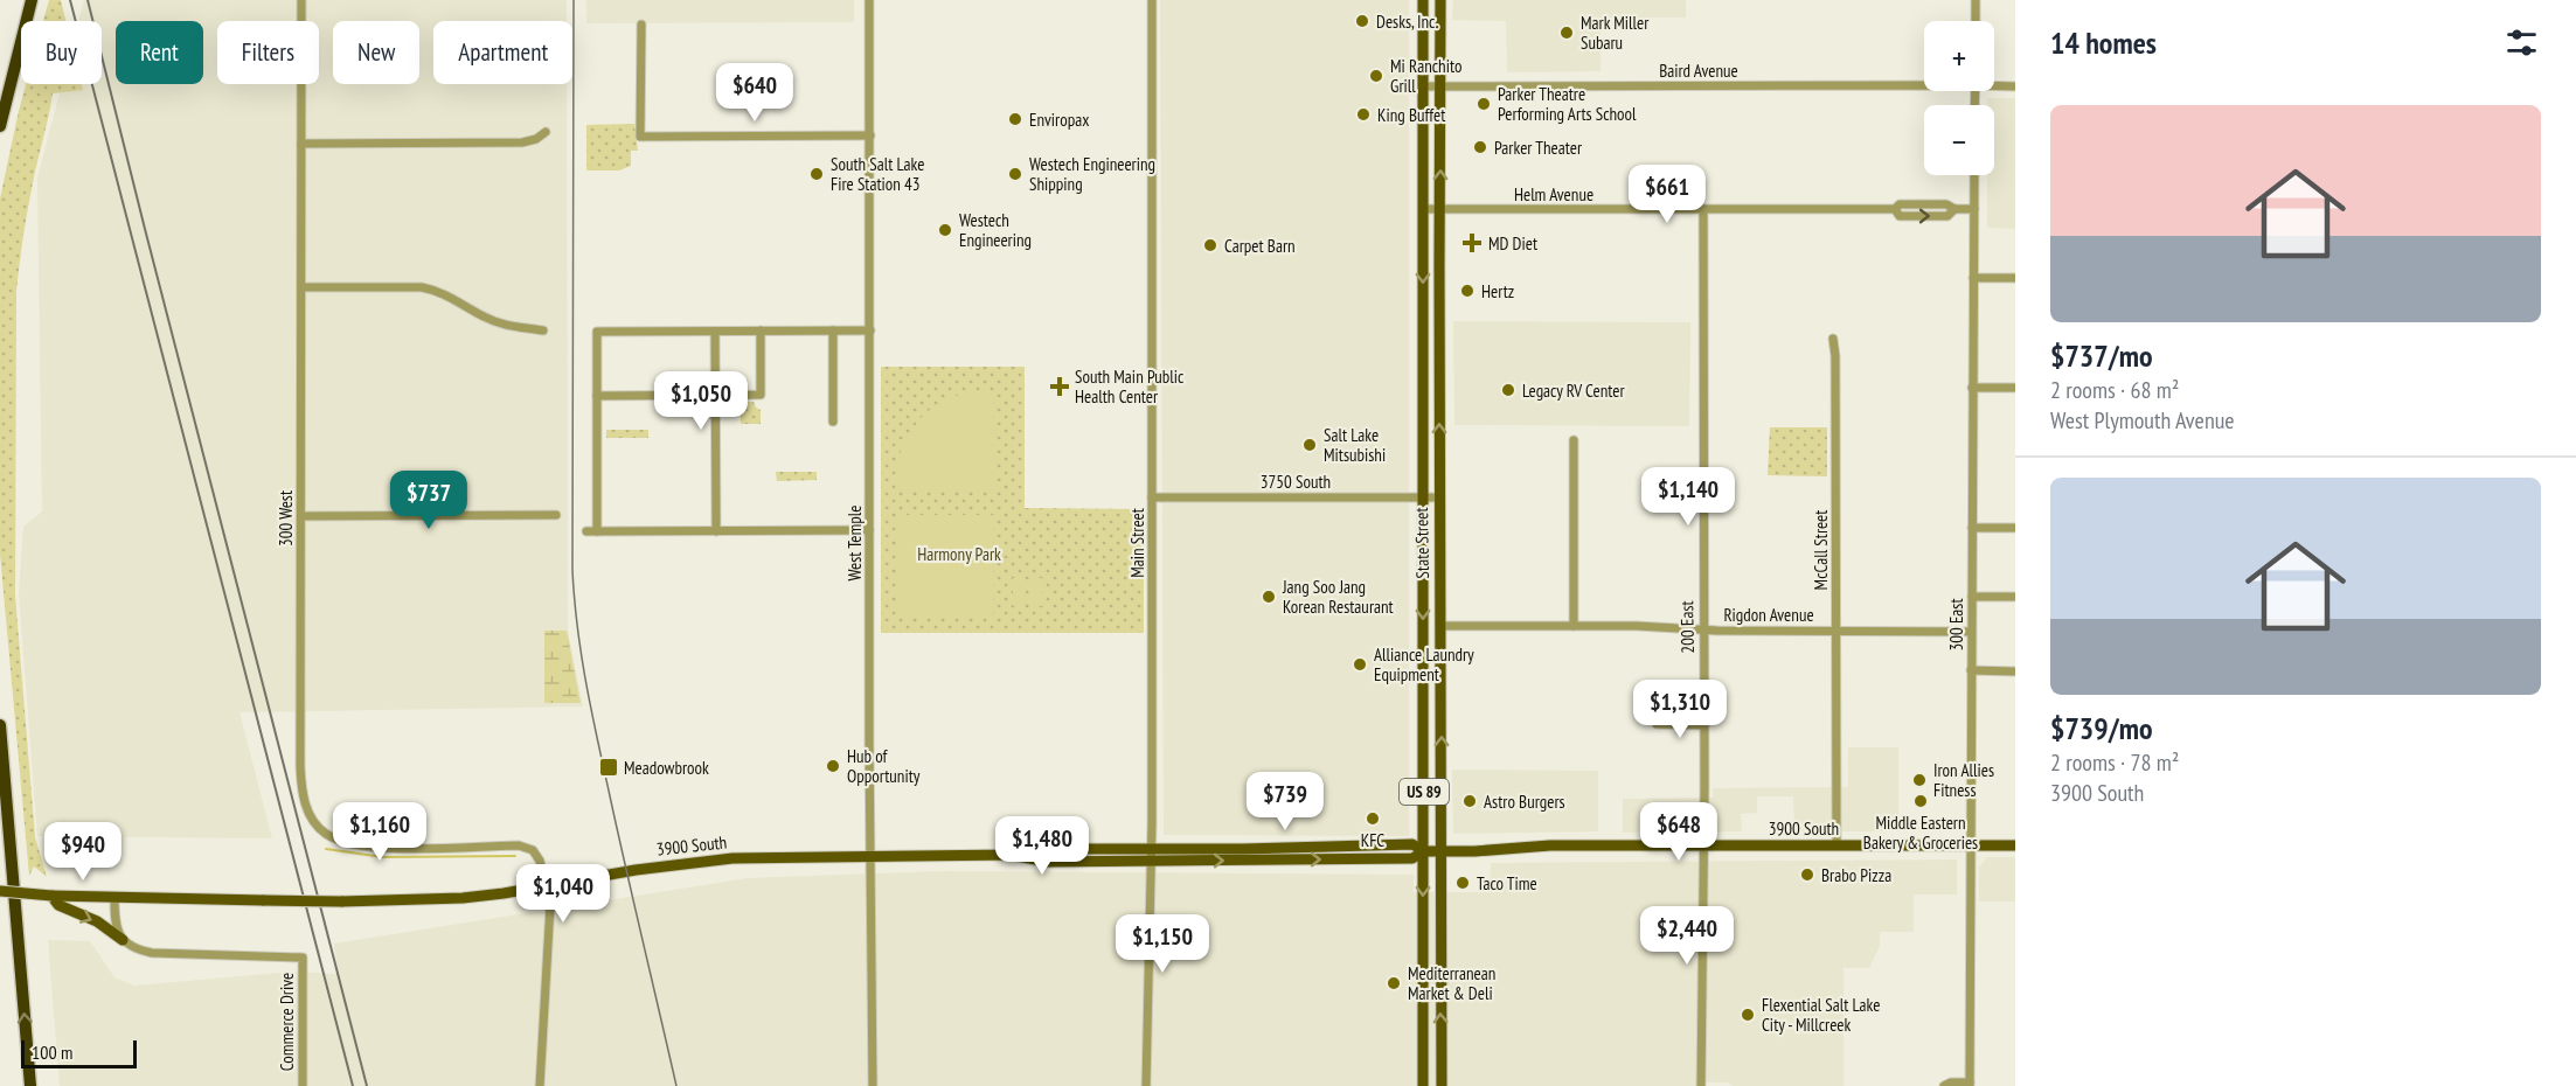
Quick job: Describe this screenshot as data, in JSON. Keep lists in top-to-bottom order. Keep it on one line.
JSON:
{"streets":{"main road":["State Street","US 89","3900 South"],"street":["Baird Avenue","Helm Avenue","3750 South","300 West","West Temple","Main Street","McCall Street","Rigdon Avenue","300 East","200 East","Commerce Drive"]},"crossings":[["Baird Avenue","State Street"],["Helm Avenue","State Street"],["Helm Avenue","300 East"],["Helm Avenue","200 East"],["3750 South","Main Street"],["3750 South","State Street"],["300 West","3900 South"],["West Temple","3900 South"],["Main Street","3900 South"],["State Street","Rigdon Avenue"],["State Street","3900 South"],["McCall Street","Rigdon Avenue"],["McCall Street","3900 South"],["Rigdon Avenue","300 East"],["Rigdon Avenue","200 East"],["300 East","3900 South"],["200 East","3900 South"]],"parks":["Harmony Park"],"places":{"other":["Desks, Inc.","Mark Miller Subaru","Mi Ranchito Grill","Parker Theatre Performing Arts School","King Buffet","Enviropax","Parker Theater","South Salt Lake Fire Station 43","Westech Engineering Shipping","Westech Engineering","Carpet Barn","Hertz","Legacy RV Center","Salt Lake Mitsubishi","Jang Soo Jang Korean Restaurant","Alliance Laundry Equipment","Hub of Opportunity","Iron Allies Fitness","Astro Burgers","Middle Eastern Bakery & Groceries","KFC","Brabo Pizza","Taco Time","Mediterranean Market & Deli","Flexential Salt Lake City - Millcreek"],"health":["MD Diet","South Main Public Health Center"],"transit":["Meadowbrook"]},"scale_bar":"100 m","page":{"heading":"14 homes","map_buttons":["+","−"],"chip":["Buy","Rent","Filters","New","Apartment"],"price":["$640","$661","$1,050","$1,140","$737","$1,310","$739","$1,160","$648","$1,480","$940","$1,040","$2,440","$1,150"],"list":[{"name":"$737/mo","note":"2 rooms · 68 m² · West Plymouth Avenue"},{"name":"$739/mo","note":"2 rooms · 78 m² · 3900 South"}],"scale":"100 m"}}
